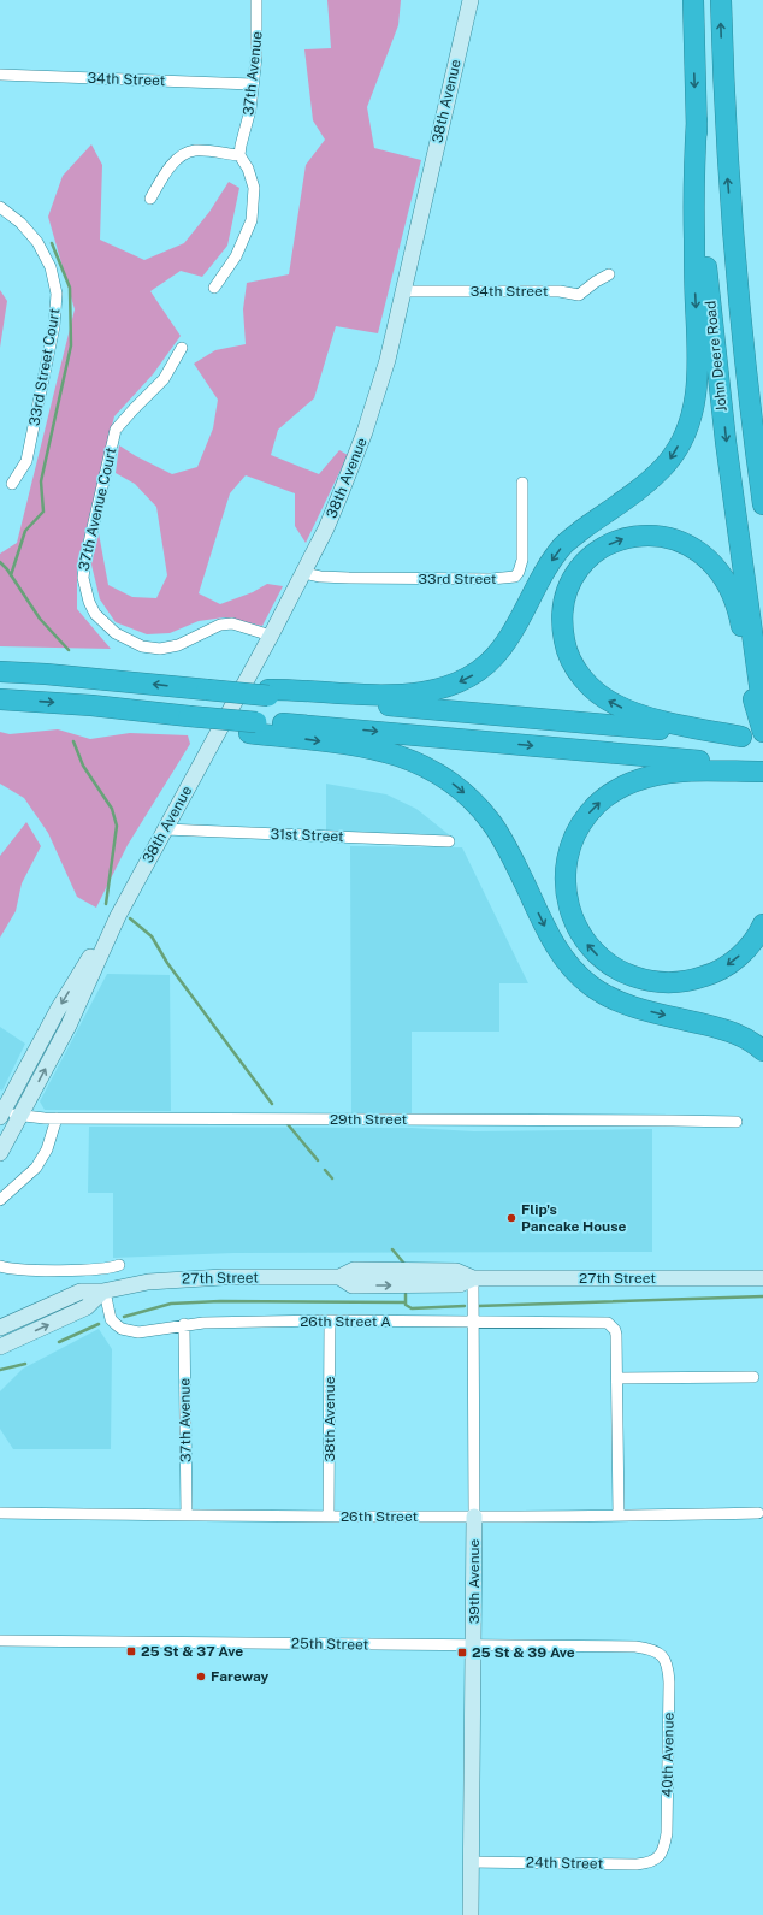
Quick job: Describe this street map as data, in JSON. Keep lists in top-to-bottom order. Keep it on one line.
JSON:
{"streets":{"highway":["John Deere Road"],"street":["37th Avenue","34th Street","38th Avenue","33rd Street Court","37th Avenue Court","33rd Street","31st Street","29th Street","27th Street","26th Street A","26th Street","39th Avenue","25th Street","40th Avenue","24th Street"]},"crossings":[["37th Avenue","34th Street"],["37th Avenue","26th Street A"],["37th Avenue","26th Street"],["34th Street","38th Avenue"],["38th Avenue","37th Avenue Court"],["38th Avenue","33rd Street"],["38th Avenue","31st Street"],["38th Avenue","29th Street"],["38th Avenue","26th Street A"],["38th Avenue","26th Street"],["27th Street","26th Street A"],["27th Street","39th Avenue"],["26th Street A","39th Avenue"],["26th Street","39th Avenue"],["39th Avenue","25th Street"],["39th Avenue","24th Street"],["25th Street","40th Avenue"],["40th Avenue","24th Street"]],"places":{"other":["Flip's Pancake House","Fareway"],"transit":["25 St & 37 Ave","25 St & 39 Ave"]}}
